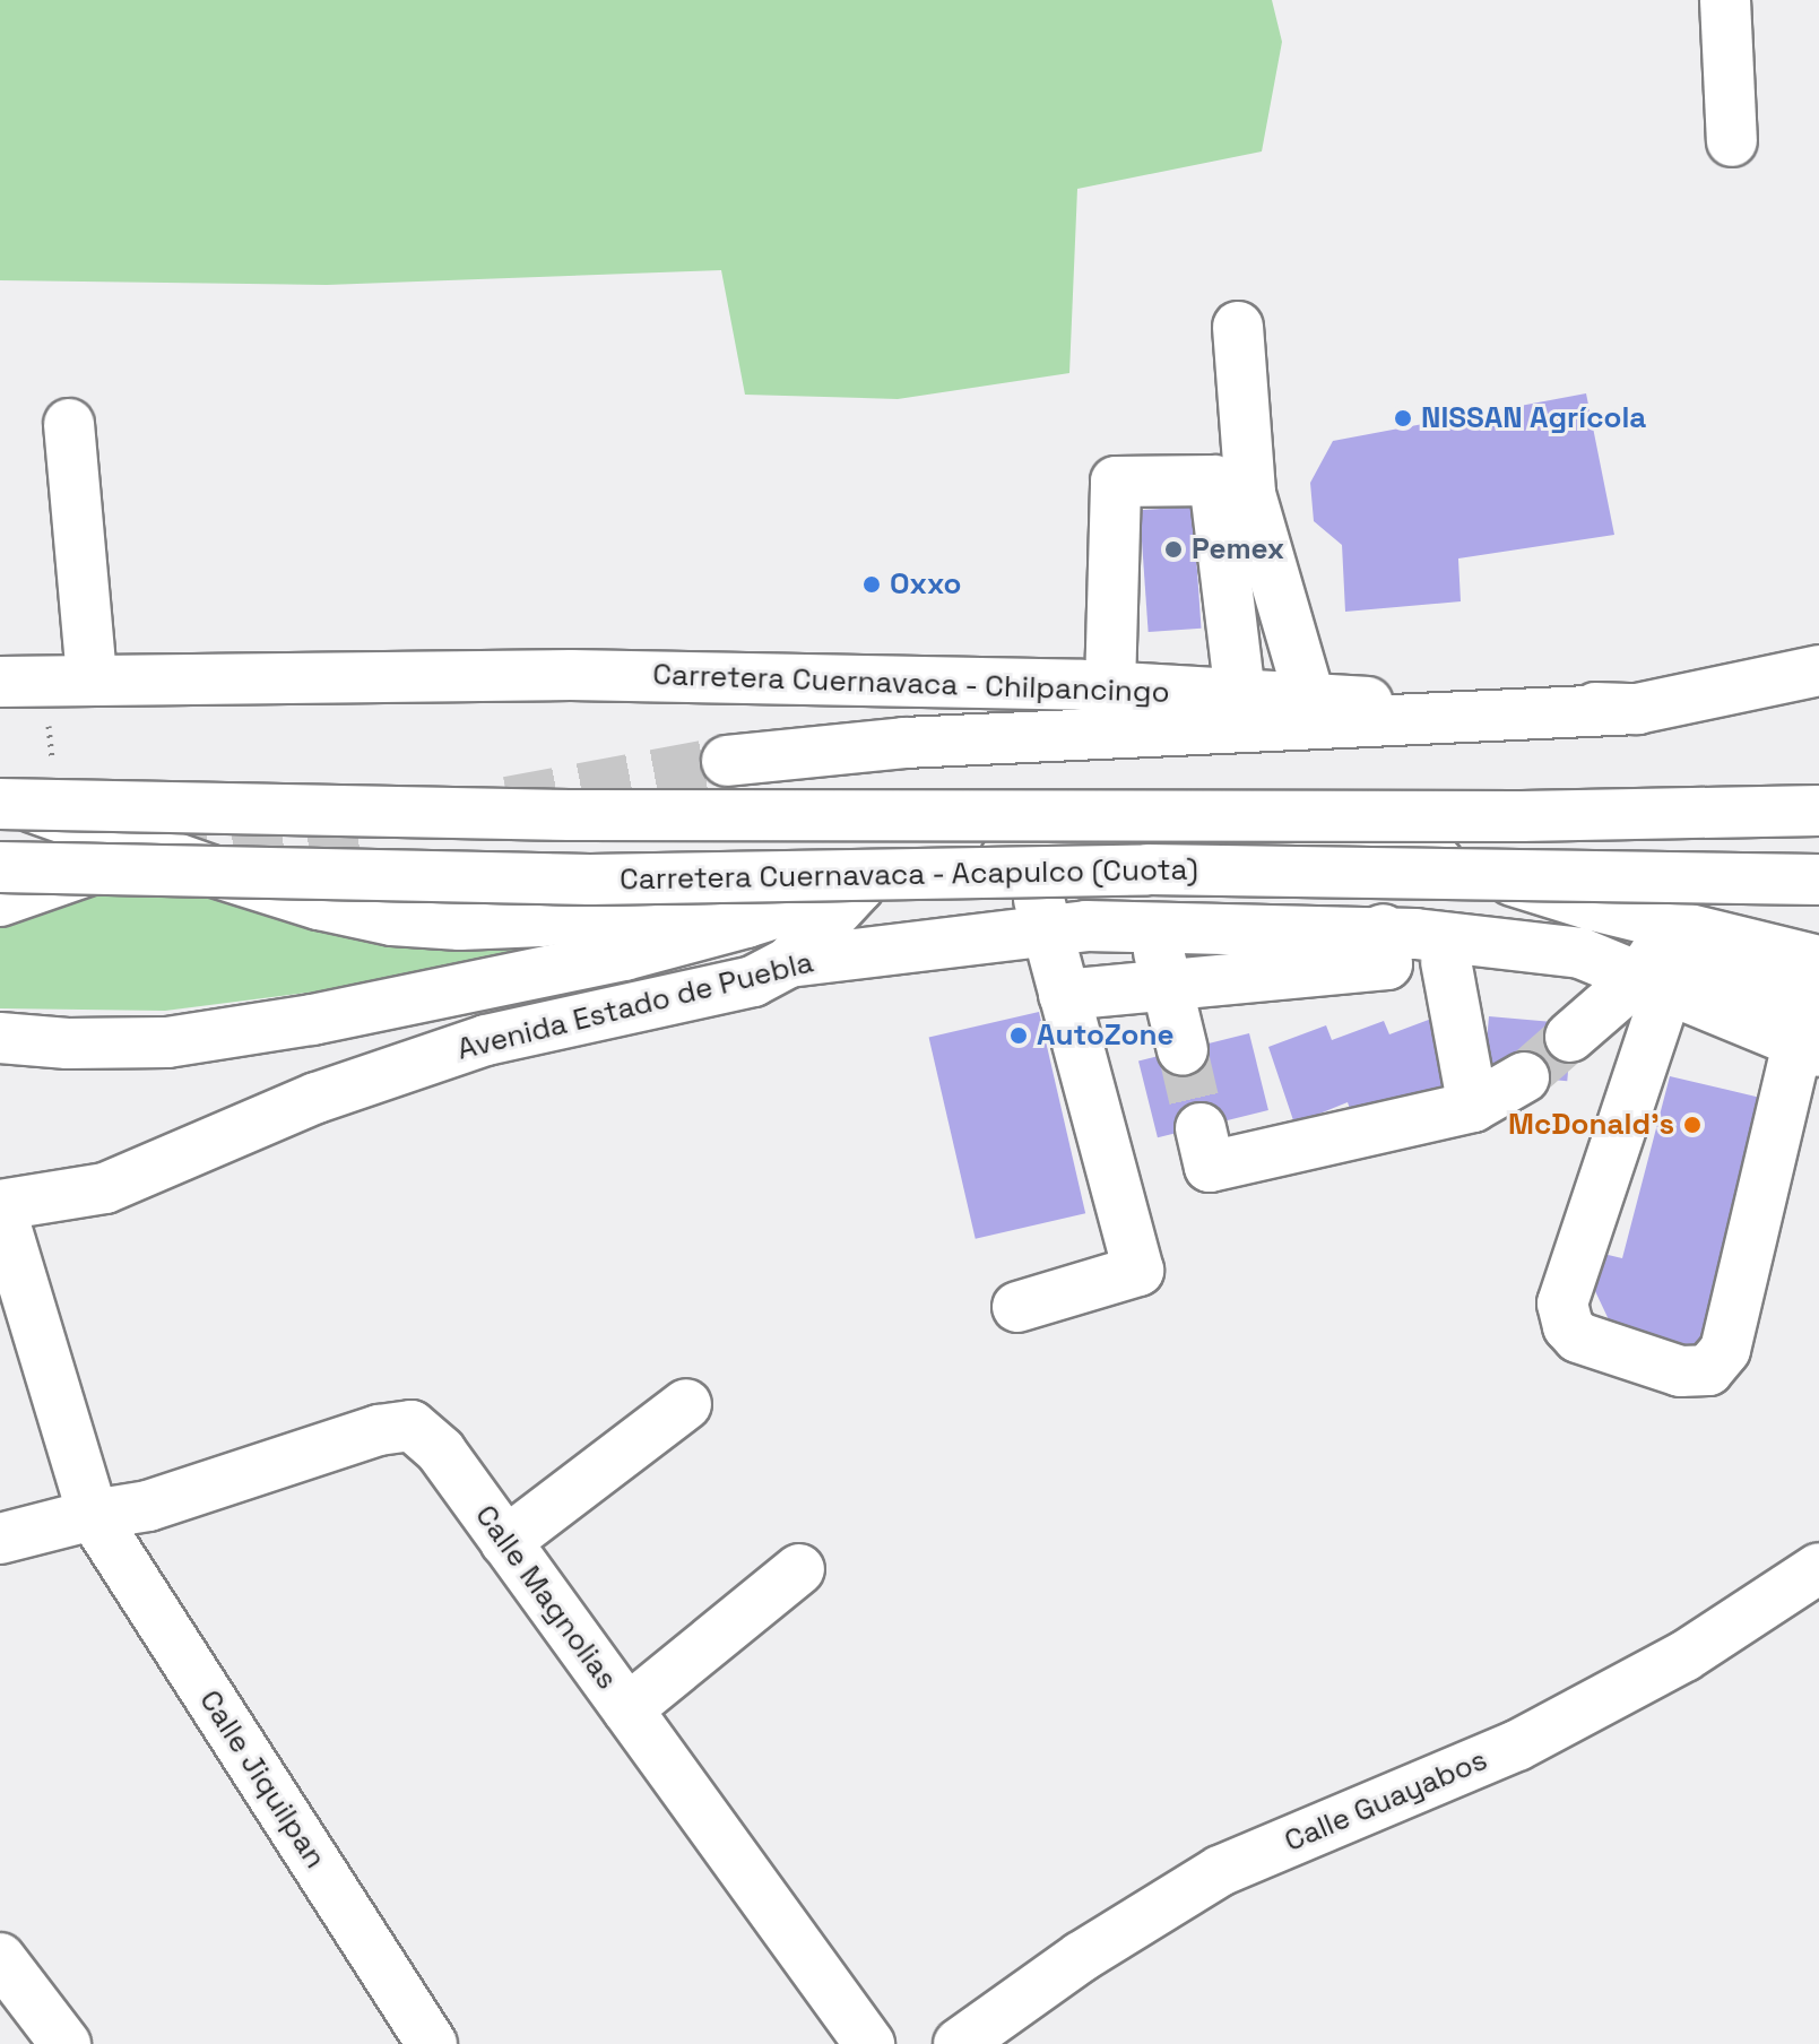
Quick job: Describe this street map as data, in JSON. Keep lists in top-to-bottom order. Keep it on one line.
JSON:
{"streets":{"main road":["Carretera Cuernavaca - Chilpancingo","Carretera Cuernavaca - Acapulco (Cuota)","Avenida Estado de Puebla","Calle Magnolias","Calle Jiquilpan","Calle Guayabos"]},"crossings":[["Avenida Estado de Puebla","Calle Jiquilpan"],["Calle Magnolias","Calle Jiquilpan"]],"places":["NISSAN Agrícola","Pemex","Oxxo","AutoZone","McDonald's"]}
